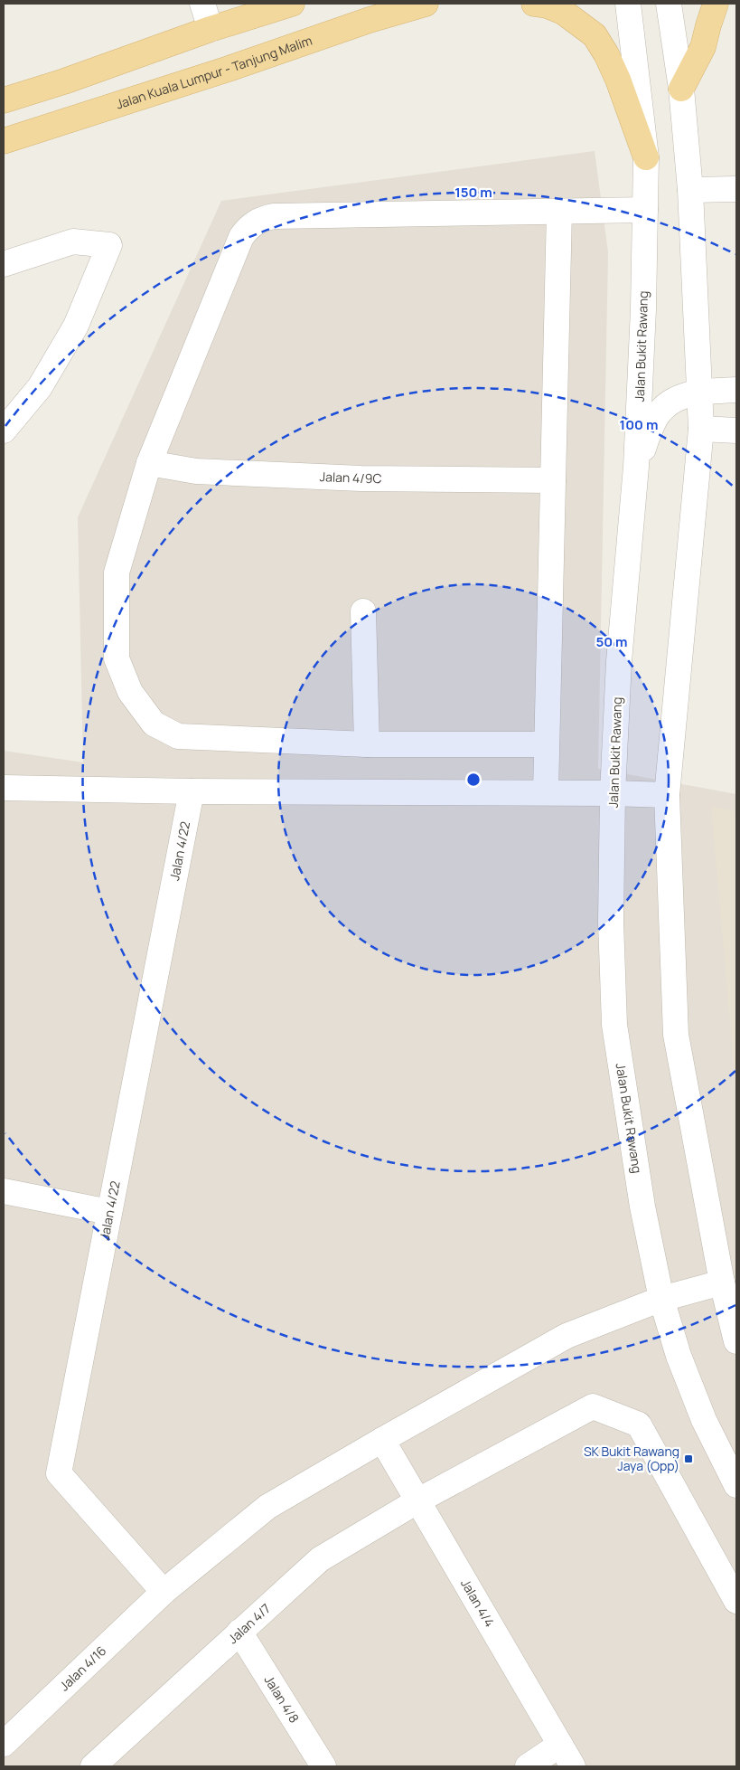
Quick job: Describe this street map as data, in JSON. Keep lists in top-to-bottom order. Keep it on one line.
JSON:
{"streets":{"main road":["Jalan Kuala Lumpur - Tanjung Malim"],"street":["Jalan Bukit Rawang","Jalan 4/9C","Jalan 4/22","Jalan 4/4","Jalan 4/7","Jalan 4/16","Jalan 4/8"]},"crossings":[["Jalan Bukit Rawang","Jalan 4/16"],["Jalan 4/22","Jalan 4/16"],["Jalan 4/4","Jalan 4/7"],["Jalan 4/4","Jalan 4/16"],["Jalan 4/7","Jalan 4/8"]],"places":{"transit":["SK Bukit Rawang Jaya (Opp)"]},"rings":["150 m","100 m","50 m"]}
